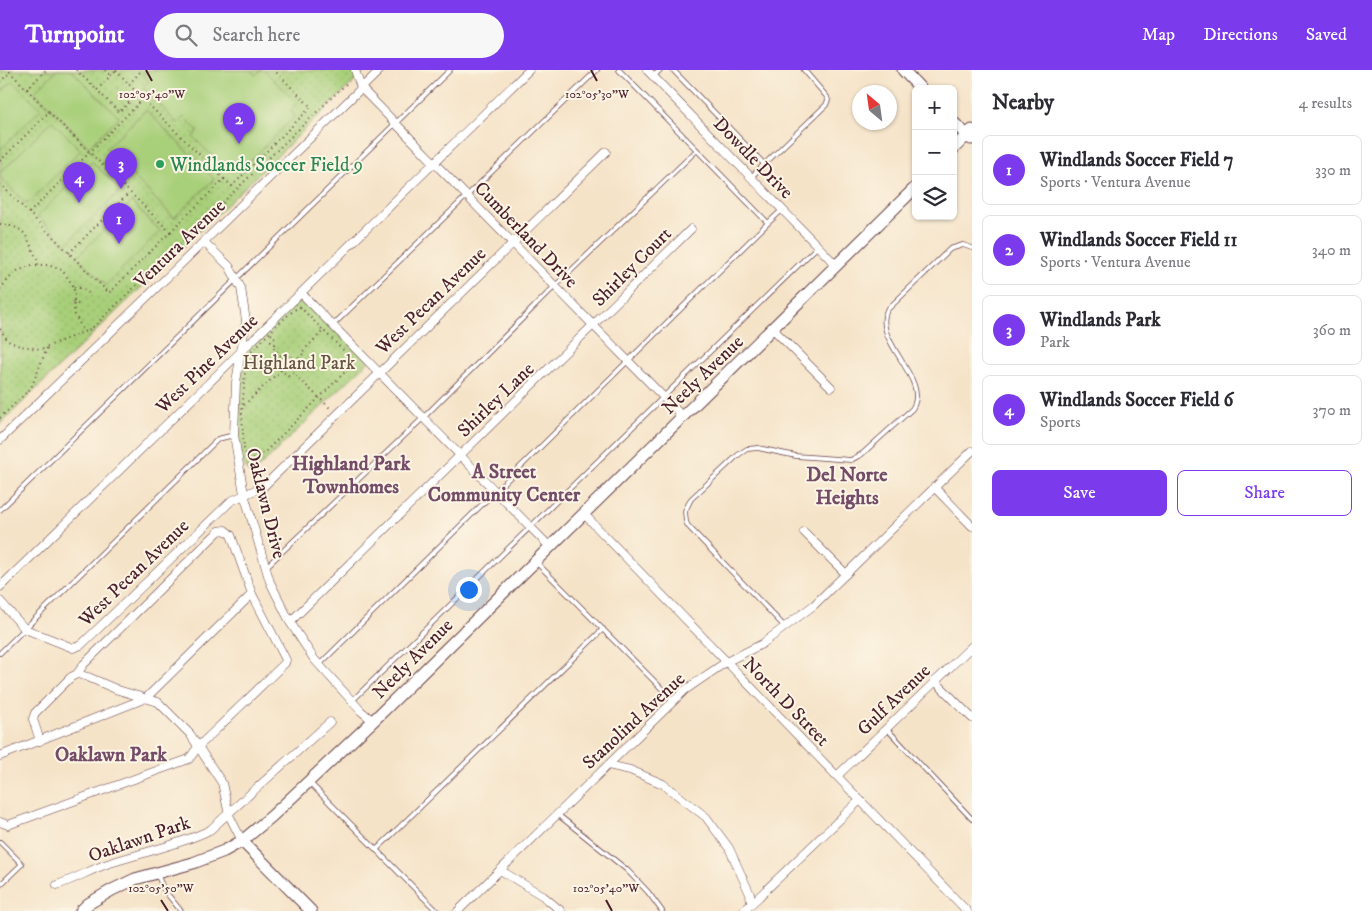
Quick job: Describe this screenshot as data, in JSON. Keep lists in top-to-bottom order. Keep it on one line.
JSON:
{"streets":{"street":["Dowdle Drive","Cumberland Drive","Ventura Avenue","Shirley Court","West Pecan Avenue","West Pine Avenue","Neely Avenue","Shirley Lane","Oaklawn Drive","Gulf Avenue","North D Street","Stanolind Avenue","Oaklawn Park"]},"crossings":[["Dowdle Drive","Neely Avenue"],["Cumberland Drive","Ventura Avenue"],["Cumberland Drive","Shirley Court"],["Cumberland Drive","West Pecan Avenue"],["Cumberland Drive","West Pine Avenue"],["Cumberland Drive","Neely Avenue"],["Cumberland Drive","Shirley Lane"],["Ventura Avenue","Oaklawn Drive"],["Shirley Court","Shirley Lane"],["West Pecan Avenue","Oaklawn Drive"],["West Pine Avenue","Oaklawn Drive"],["Neely Avenue","Oaklawn Drive"],["Neely Avenue","North D Street"],["Shirley Lane","Oaklawn Drive"],["Gulf Avenue","North D Street"],["North D Street","Stanolind Avenue"]],"districts":["Highland Park Townhomes","A Street Community Center","Del Norte Heights","Oaklawn Park"],"parks":["Highland Park"],"places":["Windlands Soccer Field 9"],"north":"top left","page":{"header":"Turnpoint","search":"Search here","nav":["Map","Directions","Saved"],"heading":["Nearby","4 results"],"map_buttons":["+","−"],"pins":["2","3","4","1"],"list":[{"mark":"1","name":"Windlands Soccer Field 7","note":"Sports · Ventura Avenue","value":"330 m"},{"mark":"2","name":"Windlands Soccer Field 11","note":"Sports · Ventura Avenue","value":"340 m"},{"mark":"3","name":"Windlands Park","note":"Park","value":"360 m"},{"mark":"4","name":"Windlands Soccer Field 6","note":"Sports","value":"370 m"}],"buttons":["Save","Share"]},"coordinates":["102°05'40\"W","102°05'30\"W","102°05'50\"W"]}
